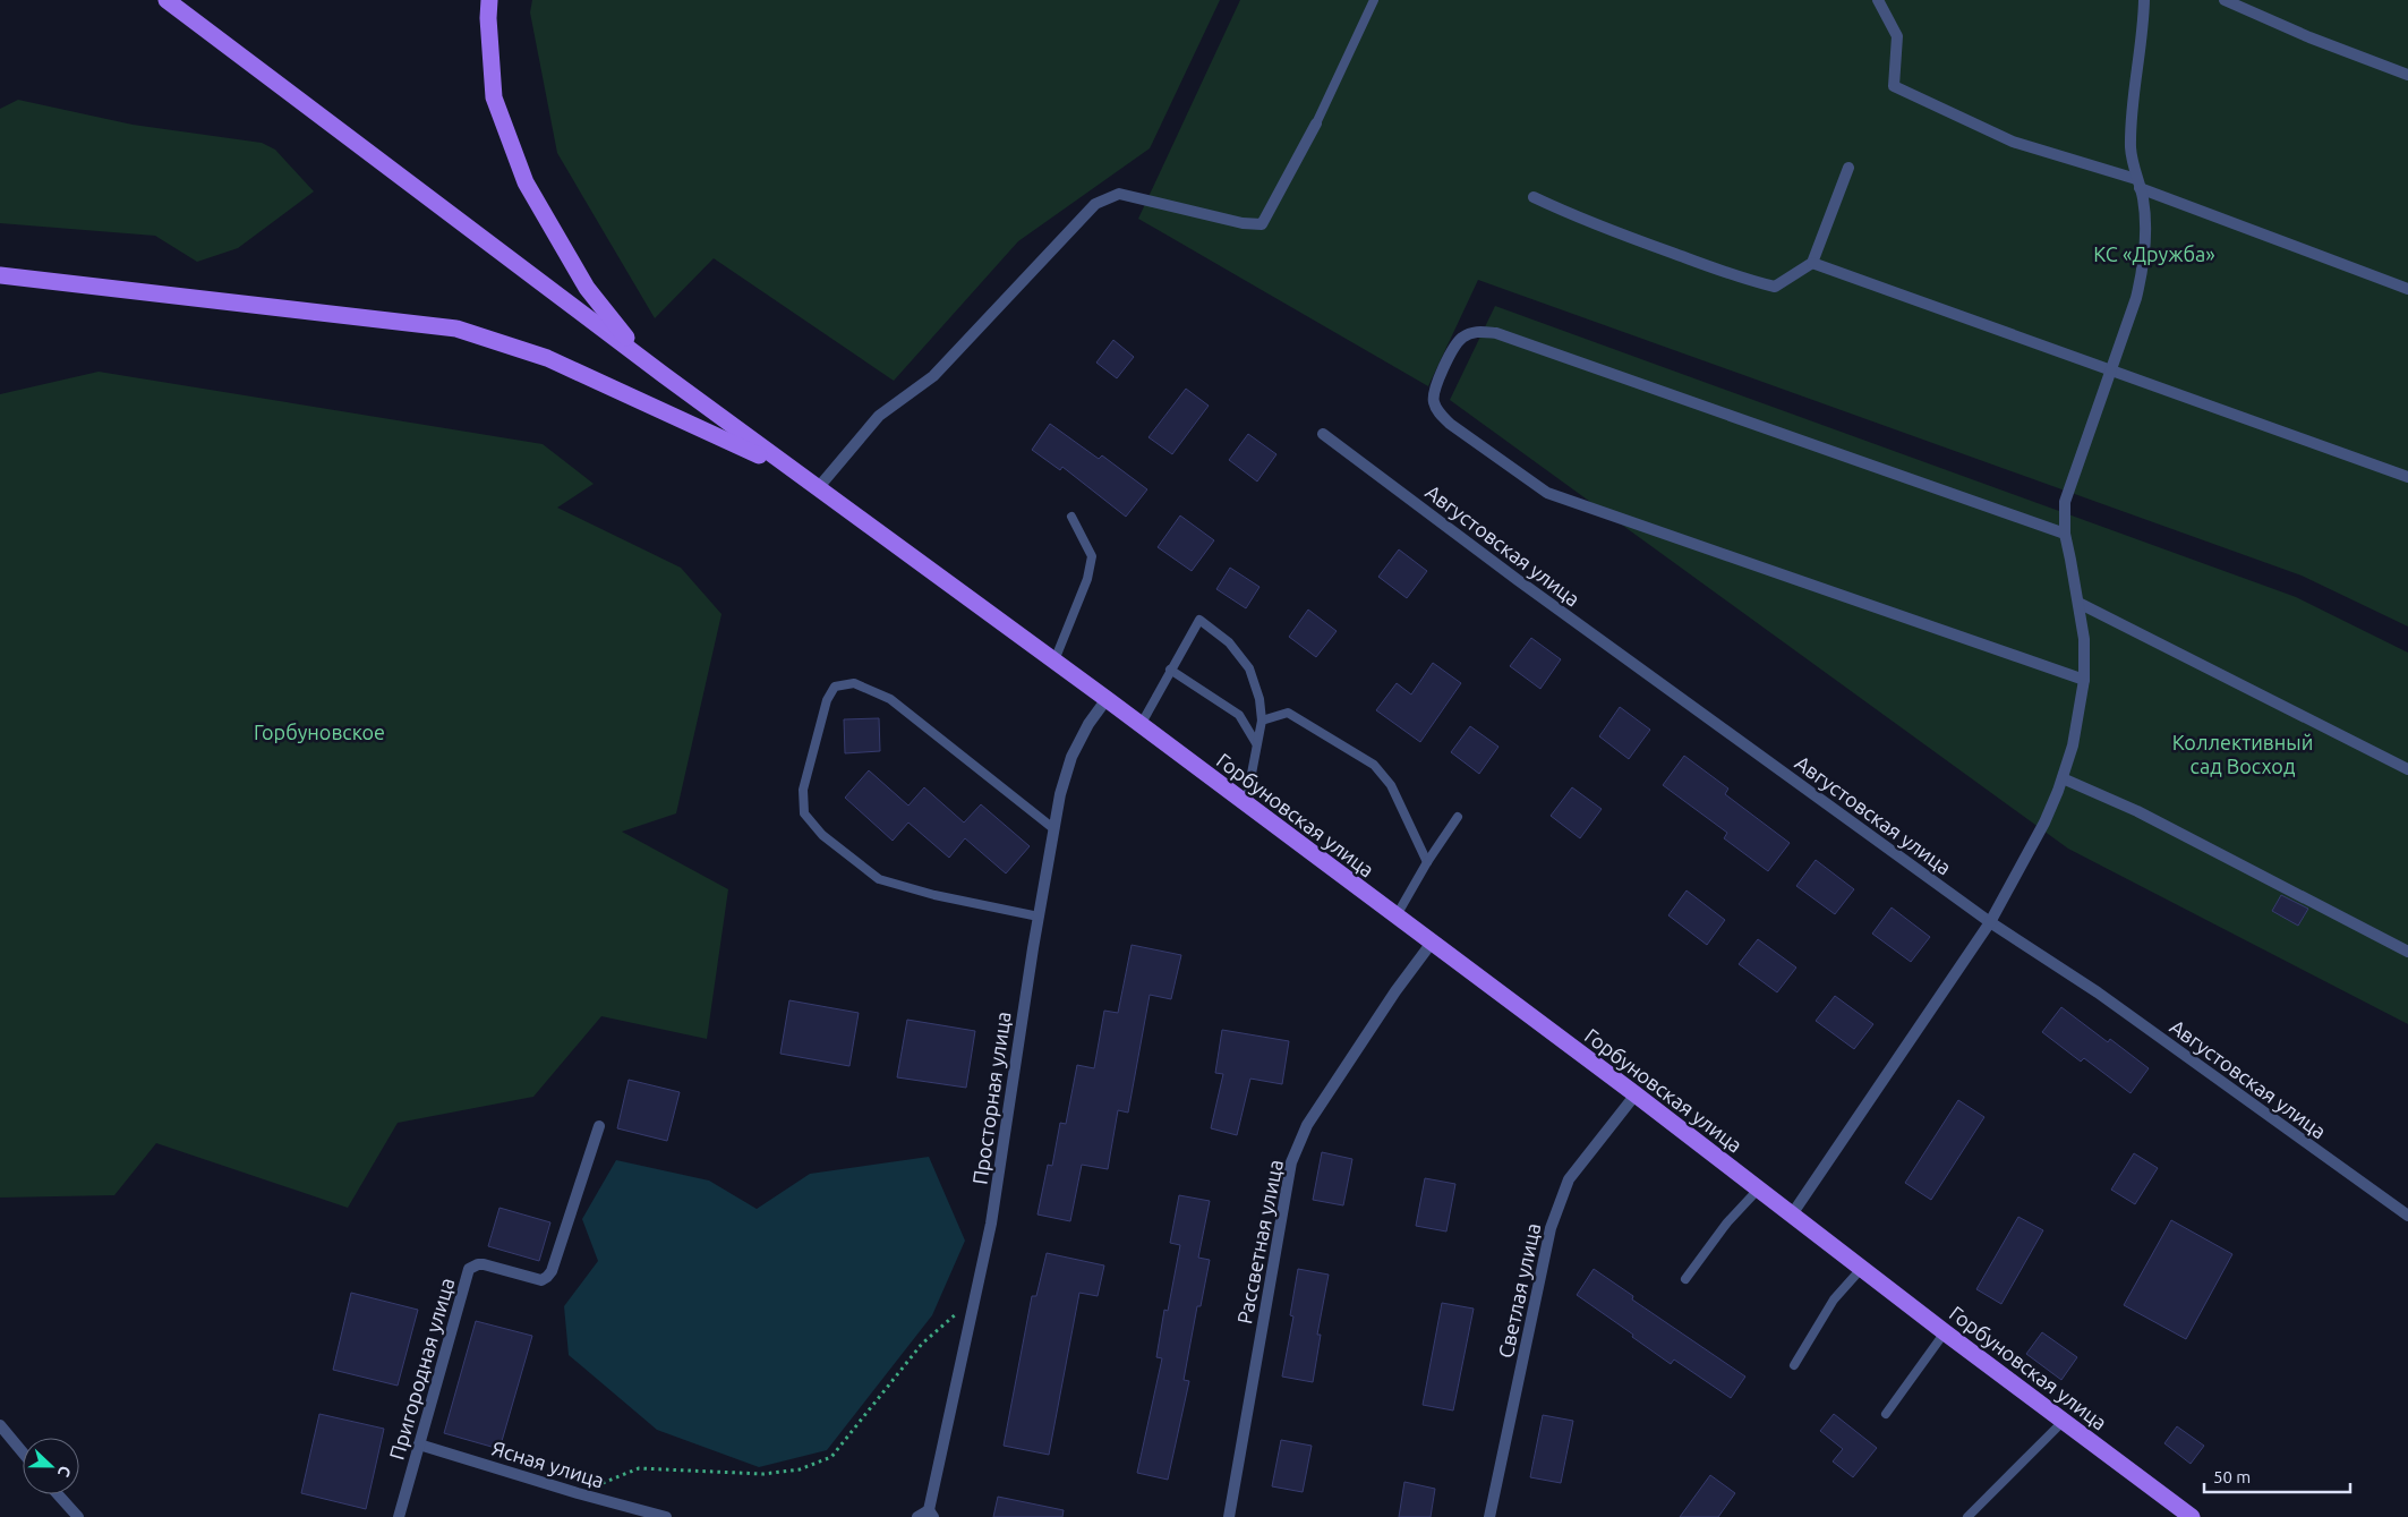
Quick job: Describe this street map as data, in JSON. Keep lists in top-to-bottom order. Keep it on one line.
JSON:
{"streets":{"main road":["Горбуновская улица"],"street":["Августовская улица","Просторная улица","Рассветная улица","Светлая улица","Пригородная улица","Ясная улица"]},"crossings":[["Горбуновская улица","Просторная улица"],["Горбуновская улица","Рассветная улица"],["Горбуновская улица","Светлая улица"],["Пригородная улица","Ясная улица"]],"parks":["КС «Дружба»","Горбуновское","Коллективный сад Восход"],"scale_bar":"50 m","north":"right"}
